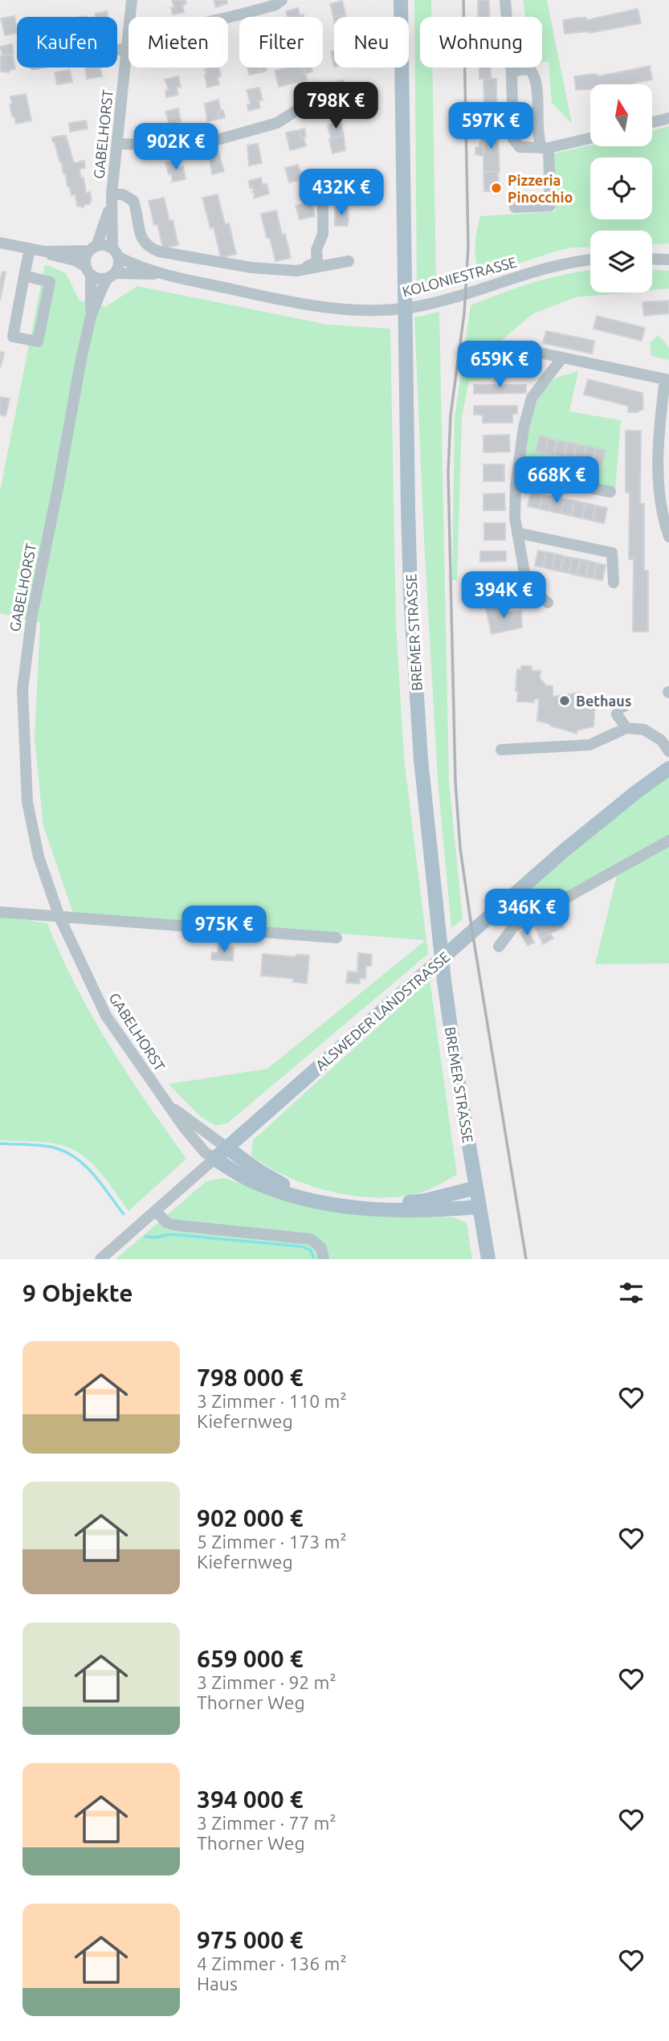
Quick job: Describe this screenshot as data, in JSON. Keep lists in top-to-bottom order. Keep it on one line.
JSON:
{"streets":{"main road":["BREMER STRASSE","ALSWEDER LANDSTRASSE"],"street":["GABELHORST","KOLONIESTRASSE"]},"crossings":[["GABELHORST","KOLONIESTRASSE"],["GABELHORST","ALSWEDER LANDSTRASSE"]],"places":["Pizzeria Pinocchio","Bethaus"],"north":"top","page":{"chip":["Kaufen","Mieten","Filter","Neu","Wohnung"],"price":["798K €","597K €","902K €","432K €","659K €","668K €","394K €","346K €","975K €"],"heading":"9 Objekte","list":[{"name":"798 000 €","note":"3 Zimmer · 110 m² · Kiefernweg"},{"name":"902 000 €","note":"5 Zimmer · 173 m² · Kiefernweg"},{"name":"659 000 €","note":"3 Zimmer · 92 m² · Thorner Weg"},{"name":"394 000 €","note":"3 Zimmer · 77 m² · Thorner Weg"},{"name":"975 000 €","note":"4 Zimmer · 136 m² · Haus"}]}}
